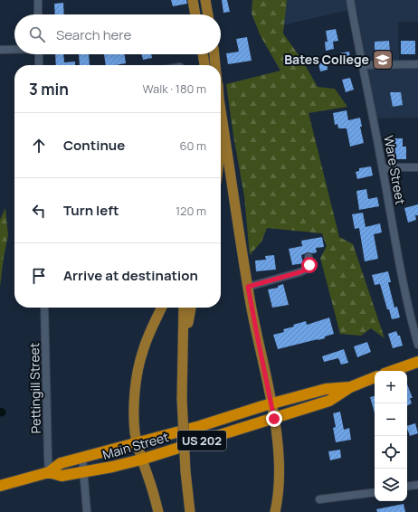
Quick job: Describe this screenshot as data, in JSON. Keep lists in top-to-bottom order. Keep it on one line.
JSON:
{"streets":{"highway":["US 202","Main Street"],"street":["Ware Street","Pettingill Street"]},"crossings":[["Pettingill Street","Main Street"]],"places":{"school or university":["Bates College"]},"page":{"search":"Search here","heading":["3 min","Walk · 180 m"],"list":[["Continue","60 m"],["Turn left","120 m"],"Arrive at destination"],"map_buttons":["+","−"]}}
